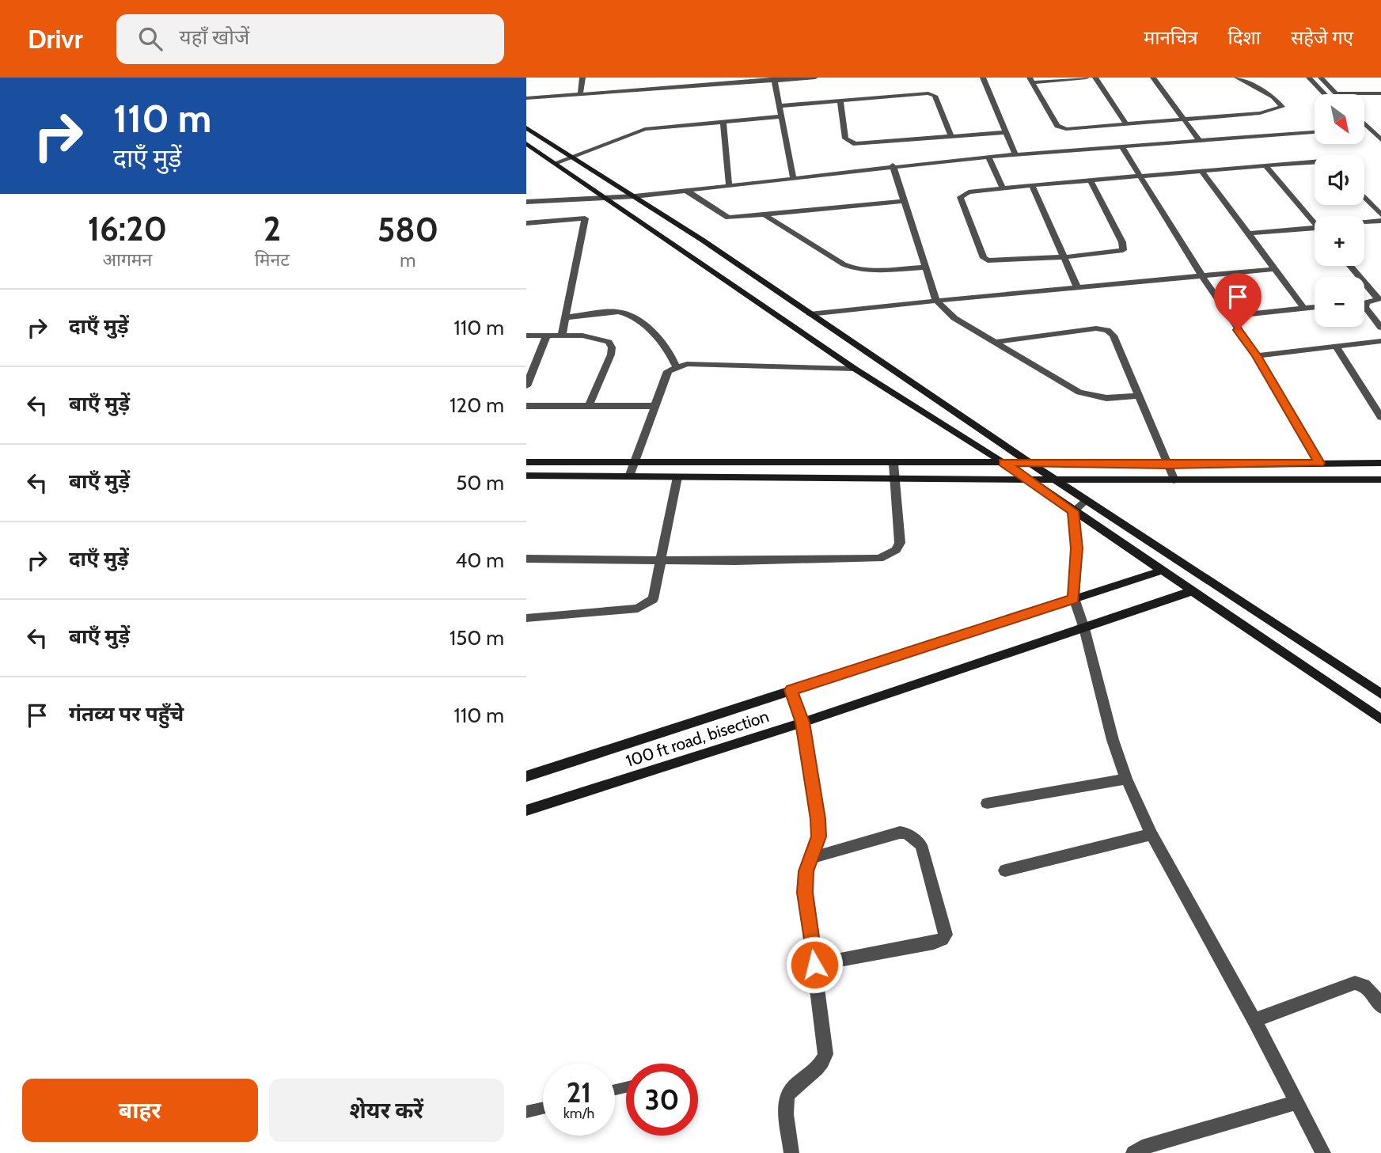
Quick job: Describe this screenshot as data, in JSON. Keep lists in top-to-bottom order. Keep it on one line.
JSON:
{"streets":{"street":["100 ft road, bisection"]},"north":"bottom right","page":{"header":"Drivr","search":"यहाँ खोजें","nav":["मानचित्र","दिशा","सहेजे गए"],"turn":["110 m","दाएँ मुड़ें"],"map_buttons":["+","−"],"eta":["16:20","आगमन","2","मिनट","580","m"],"list":[{"name":"दाएँ मुड़ें","value":"110 m"},{"name":"बाएँ मुड़ें","value":"120 m"},{"name":"बाएँ मुड़ें","value":"50 m"},{"name":"दाएँ मुड़ें","value":"40 m"},{"name":"बाएँ मुड़ें","value":"150 m"},{"name":"गंतव्य पर पहुँचे","value":"110 m"}],"speed":"21 km/h","limit":"30","buttons":["बाहर","शेयर करें"]}}
